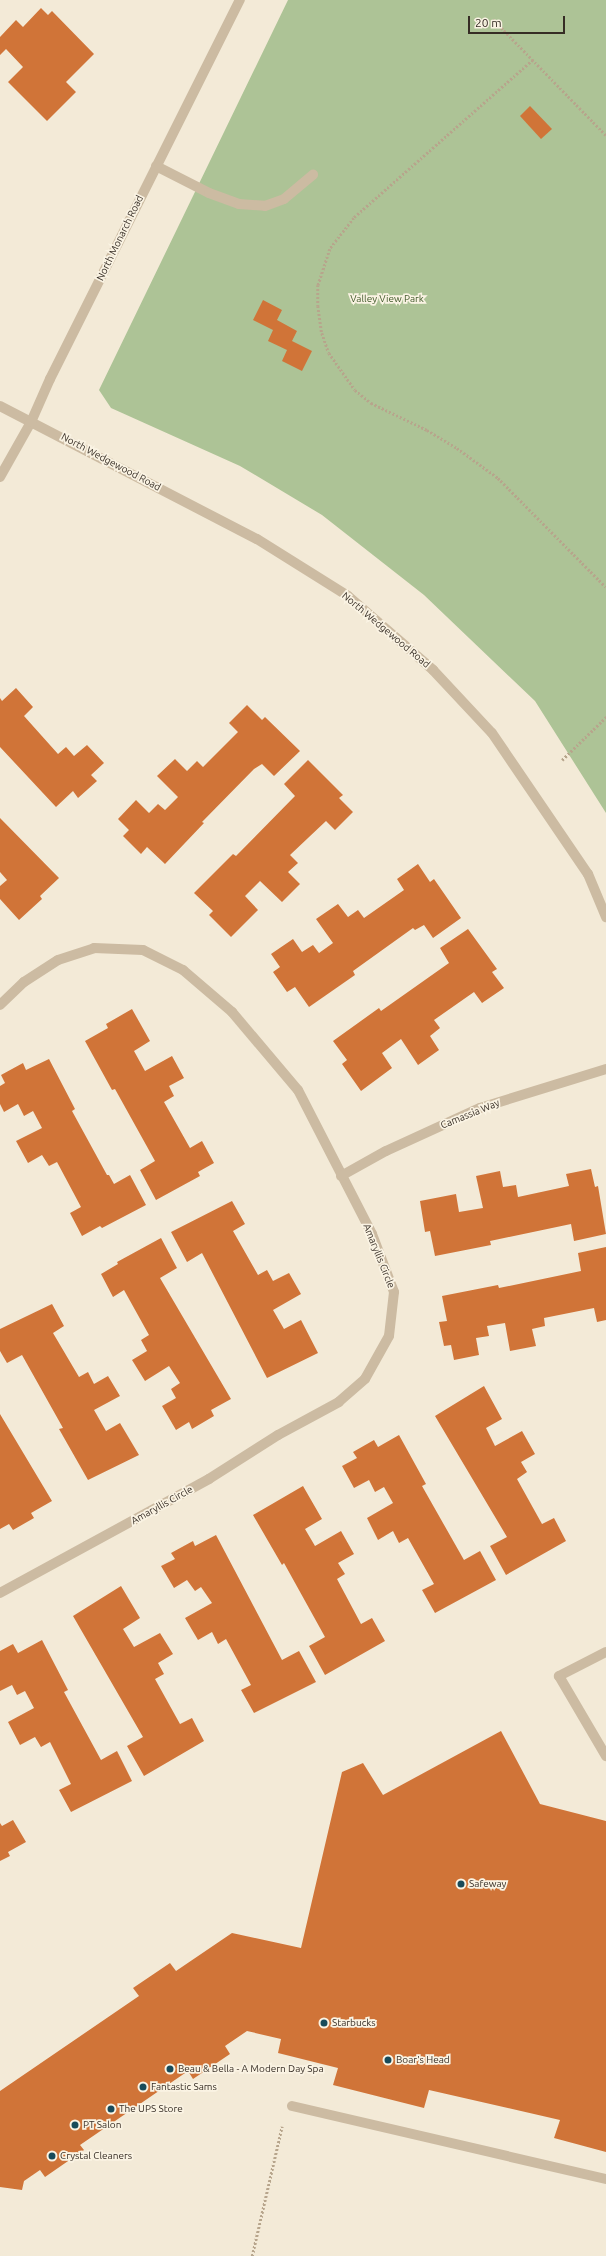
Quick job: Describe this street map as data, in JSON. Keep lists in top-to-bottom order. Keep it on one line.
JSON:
{"streets":{"street":["North Monarch Road","North Wedgewood Road","Camassia Way","Amaryllis Circle"]},"crossings":[["North Monarch Road","North Wedgewood Road"],["Camassia Way","Amaryllis Circle"]],"parks":["Valley View Park"],"places":["Safeway","Starbucks","Boar's Head","Beau & Bella - A Modern Day Spa","Fantastic Sams","The UPS Store","PT Salon","Crystal Cleaners"],"scale_bar":"20 m"}
